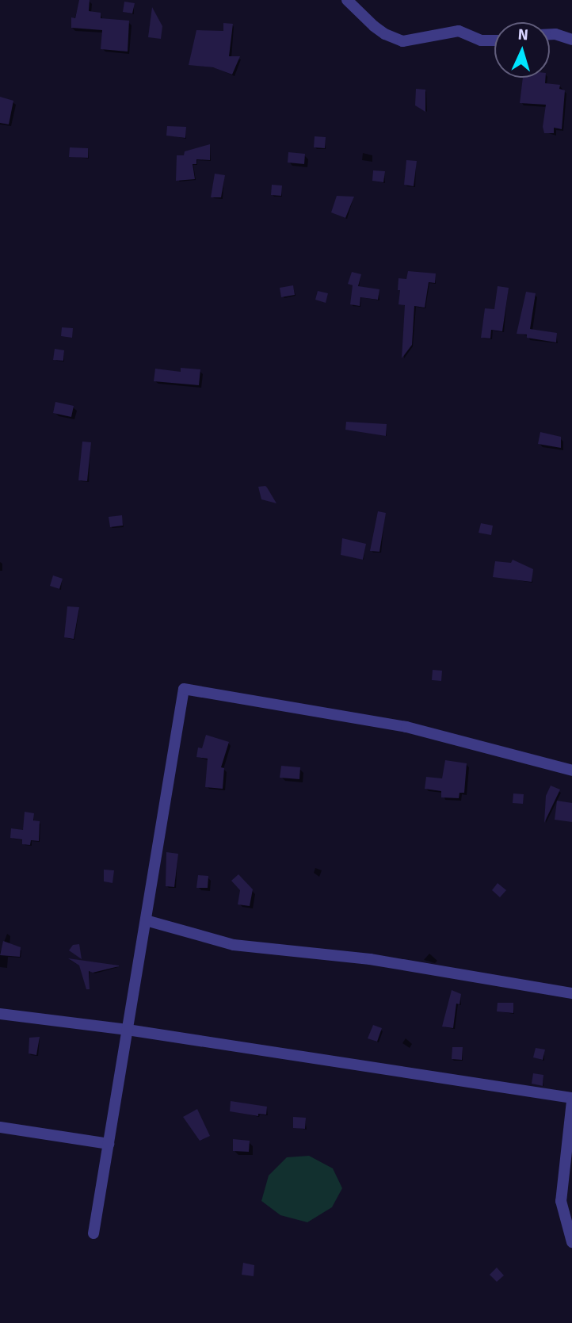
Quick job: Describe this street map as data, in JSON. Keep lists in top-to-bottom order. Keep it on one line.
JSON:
{"north":"top"}
